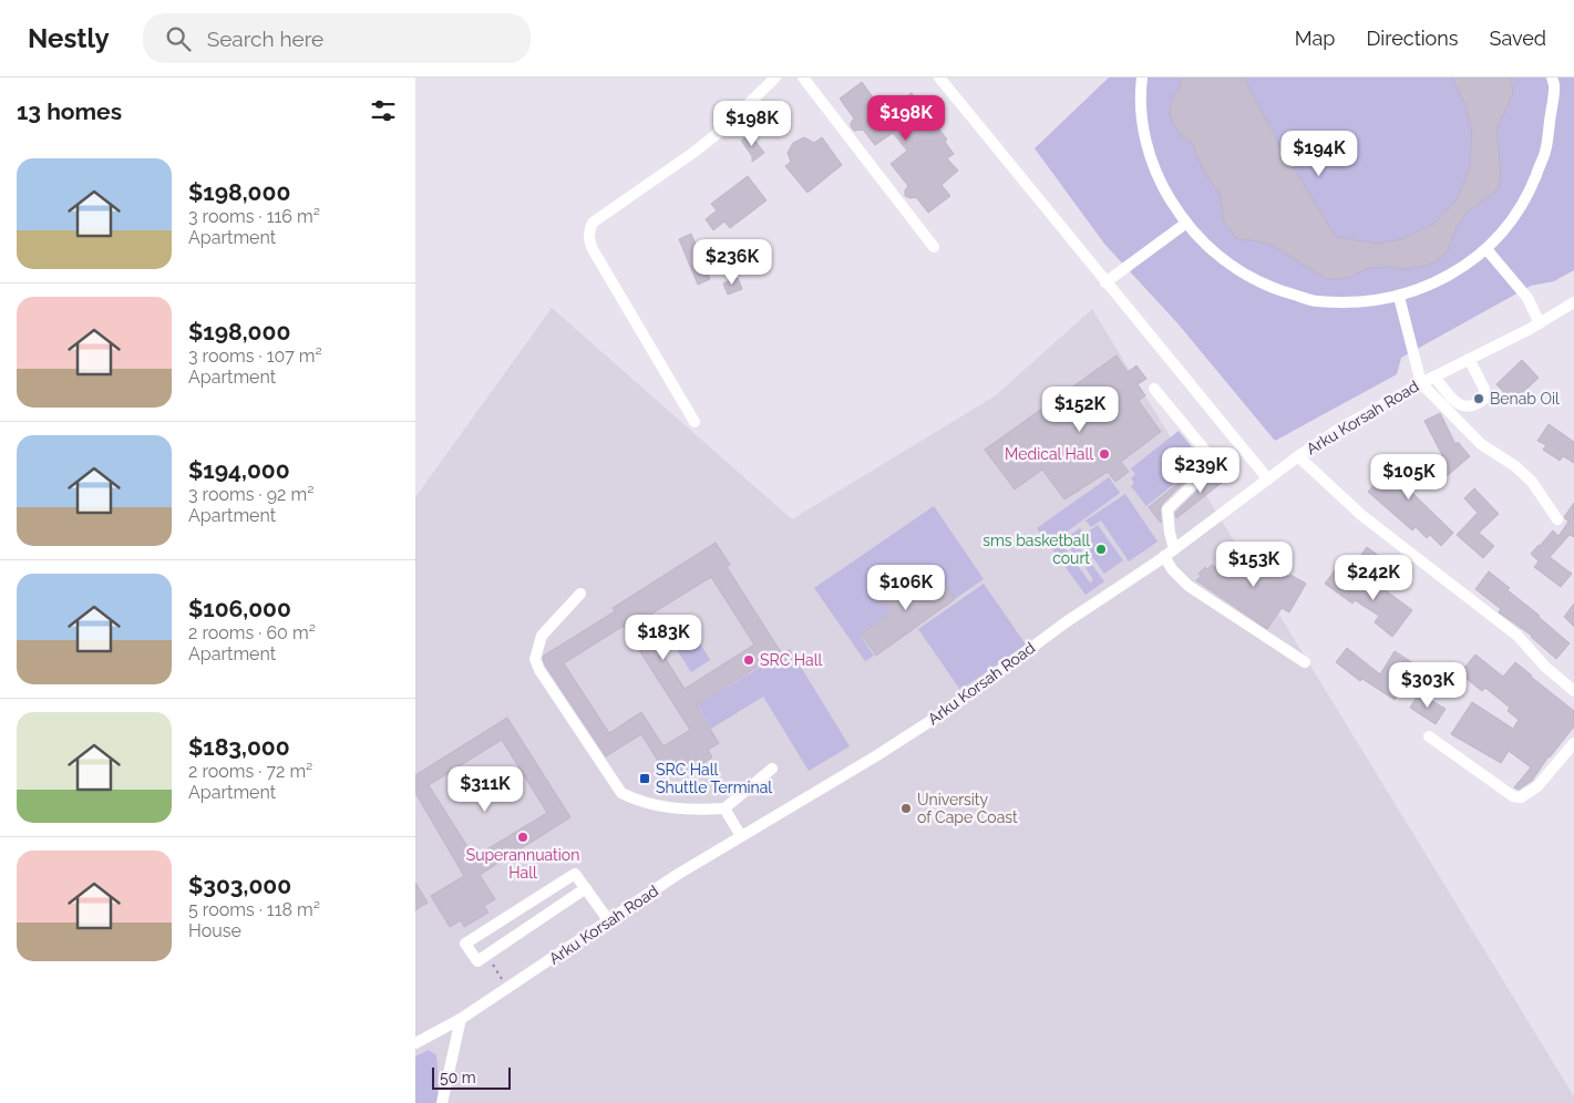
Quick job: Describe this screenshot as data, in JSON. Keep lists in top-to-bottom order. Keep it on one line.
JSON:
{"streets":{"street":["Arku Korsah Road"]},"places":{"other":["Benab Oil","Medical Hall","sms basketball court","SRC Hall","University of Cape Coast","Superannuation Hall"],"transit":["SRC Hall Shuttle Terminal"]},"scale_bar":"50 m","page":{"header":"Nestly","search":"Search here","nav":["Map","Directions","Saved"],"heading":"13 homes","price":["$198K","$198K","$194K","$236K","$152K","$239K","$105K","$153K","$242K","$106K","$183K","$303K","$311K"],"list":[{"name":"$198,000","note":"3 rooms · 116 m² · Apartment"},{"name":"$198,000","note":"3 rooms · 107 m² · Apartment"},{"name":"$194,000","note":"3 rooms · 92 m² · Apartment"},{"name":"$106,000","note":"2 rooms · 60 m² · Apartment"},{"name":"$183,000","note":"2 rooms · 72 m² · Apartment"},{"name":"$303,000","note":"5 rooms · 118 m² · House"}],"scale":"50 m"}}
